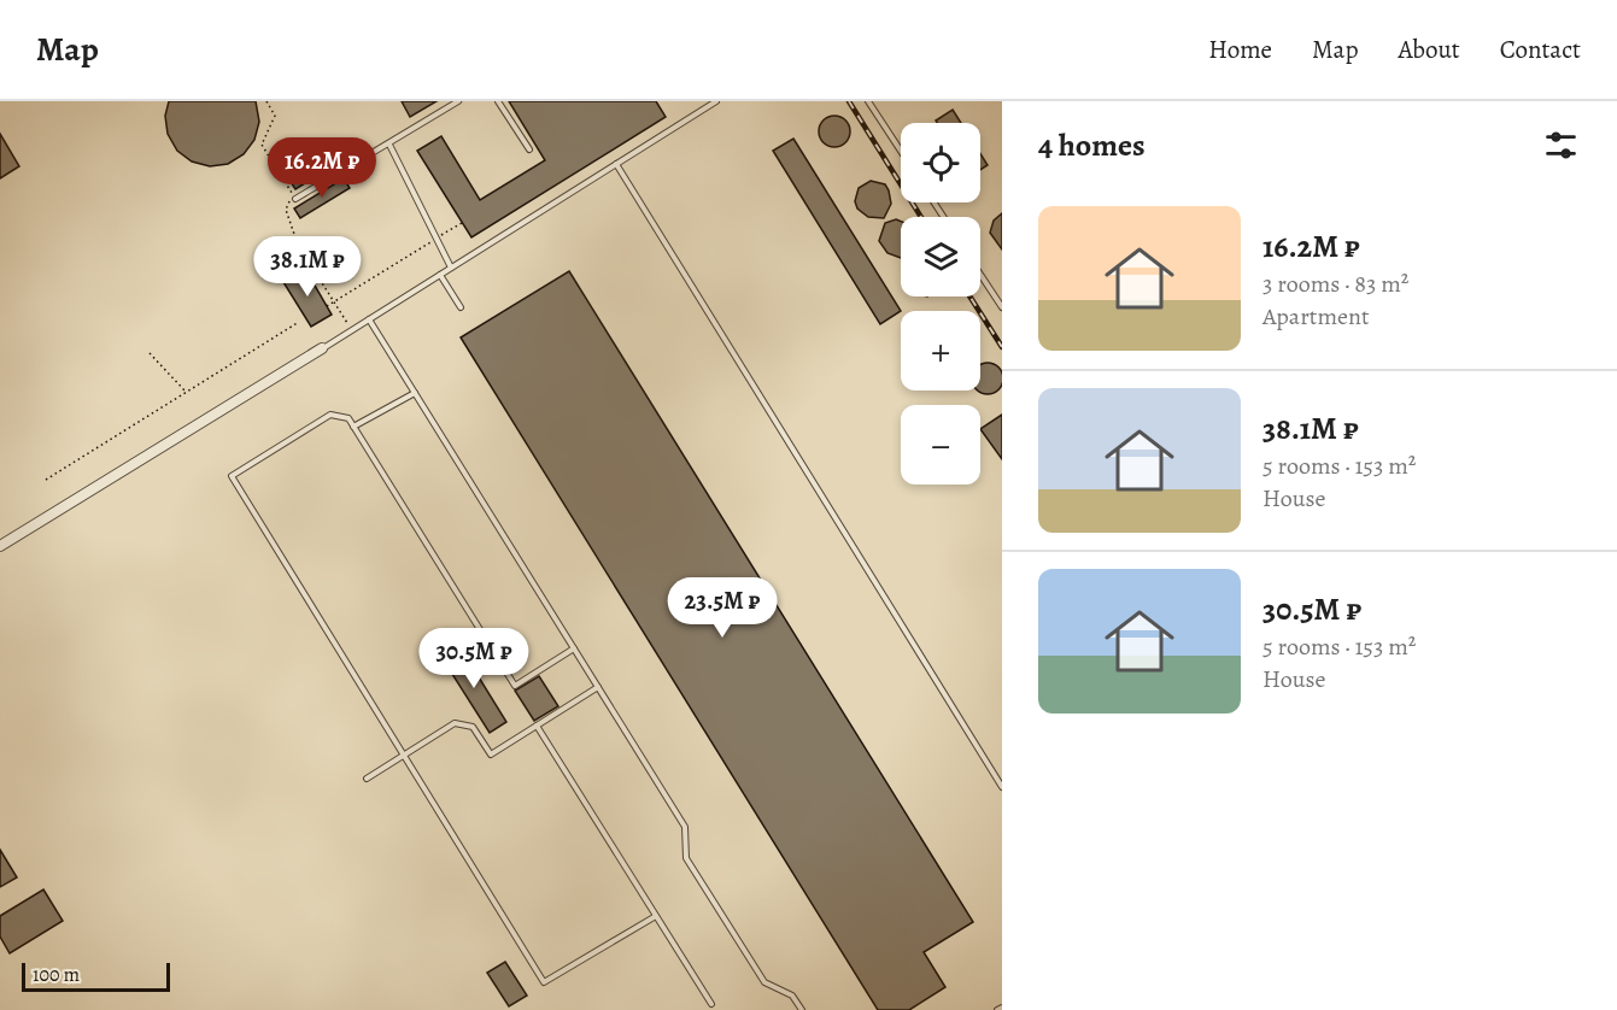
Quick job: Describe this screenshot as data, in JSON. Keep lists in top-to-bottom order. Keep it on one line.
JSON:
{"scale_bar":"100 m","page":{"header":"Map","nav":["Home","Map","About","Contact"],"heading":"4 homes","map_buttons":["+","−"],"price":["16.2M ₽","38.1M ₽","23.5M ₽","30.5M ₽"],"list":[{"name":"16.2M ₽","note":"3 rooms · 83 m² · Apartment"},{"name":"38.1M ₽","note":"5 rooms · 153 m² · House"},{"name":"30.5M ₽","note":"5 rooms · 153 m² · House"}],"scale":"100 m"}}
